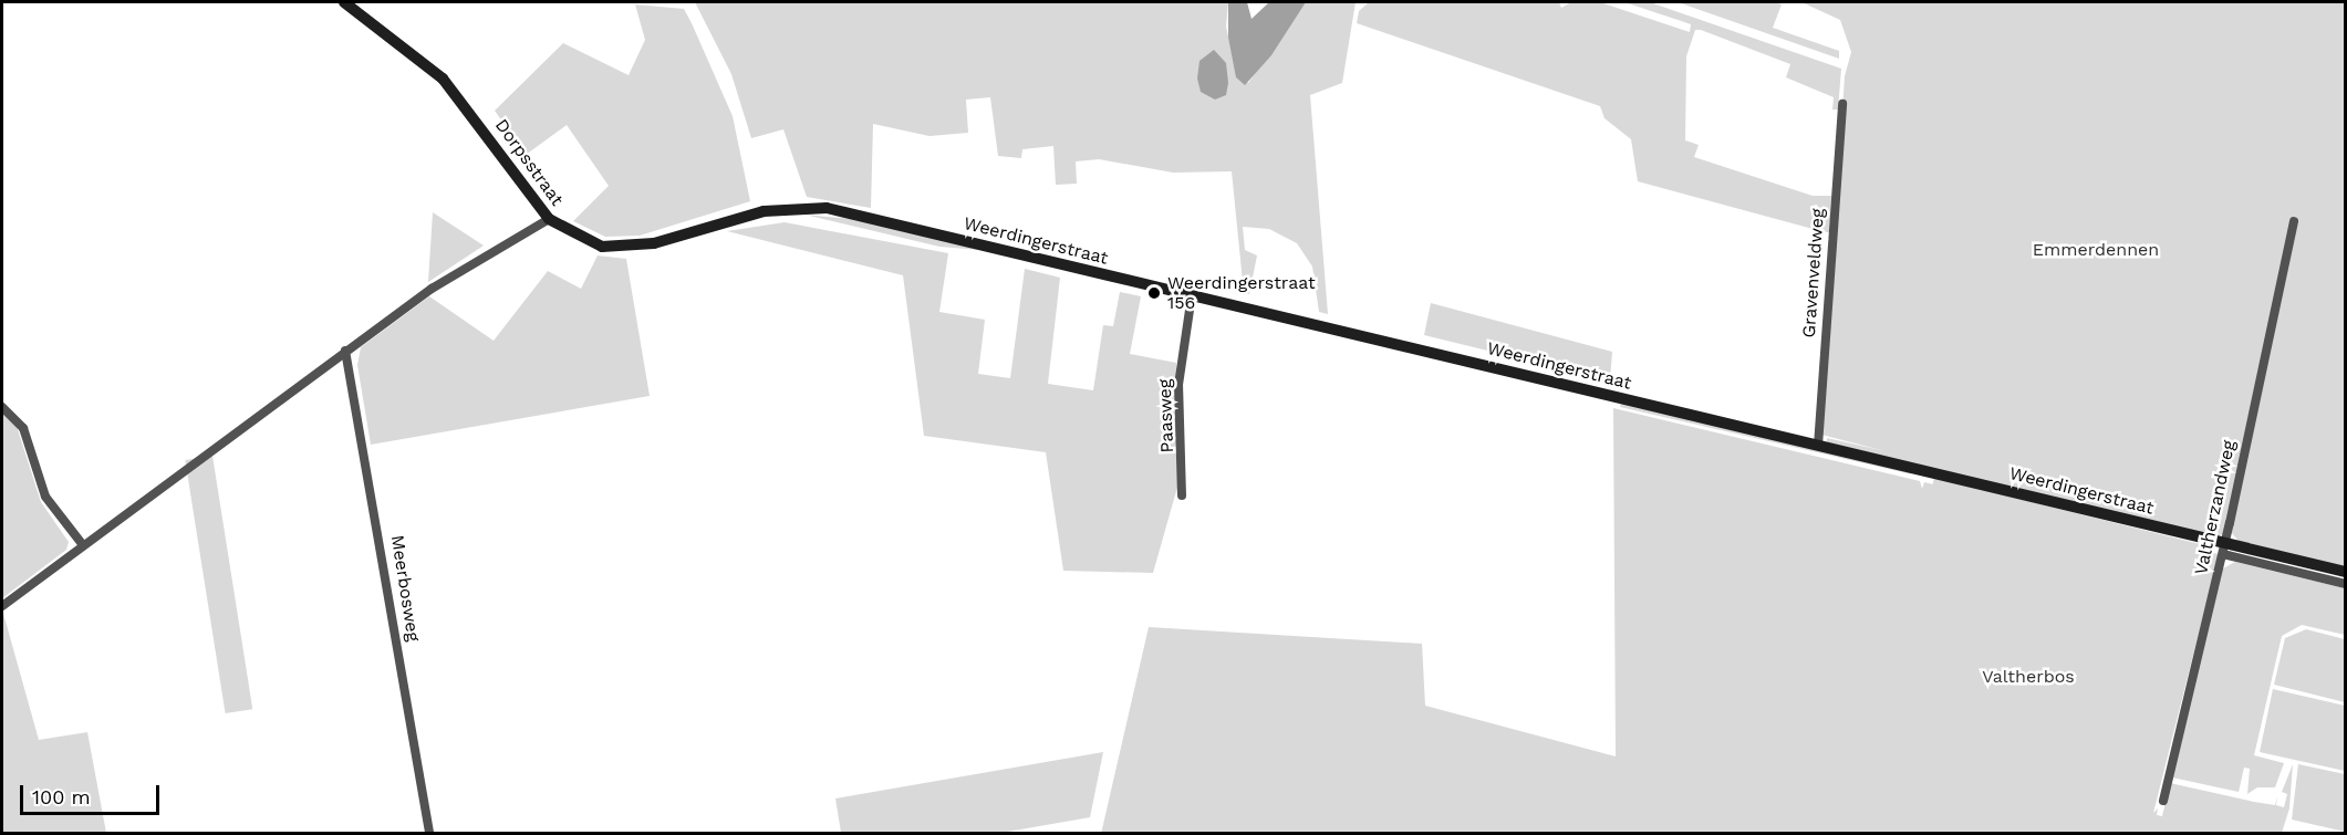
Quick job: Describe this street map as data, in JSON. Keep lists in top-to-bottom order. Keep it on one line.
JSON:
{"streets":{"main road":["Dorpsstraat","Weerdingerstraat"],"street":["Gravenveldweg","Paasweg","Valtherzandweg","Meerbosweg"]},"crossings":[["Dorpsstraat","Weerdingerstraat"],["Weerdingerstraat","Gravenveldweg"],["Weerdingerstraat","Paasweg"],["Weerdingerstraat","Valtherzandweg"]],"parks":["Emmerdennen","Valtherbos"],"places":["Weerdingerstraat 156"],"scale_bar":"100 m"}
